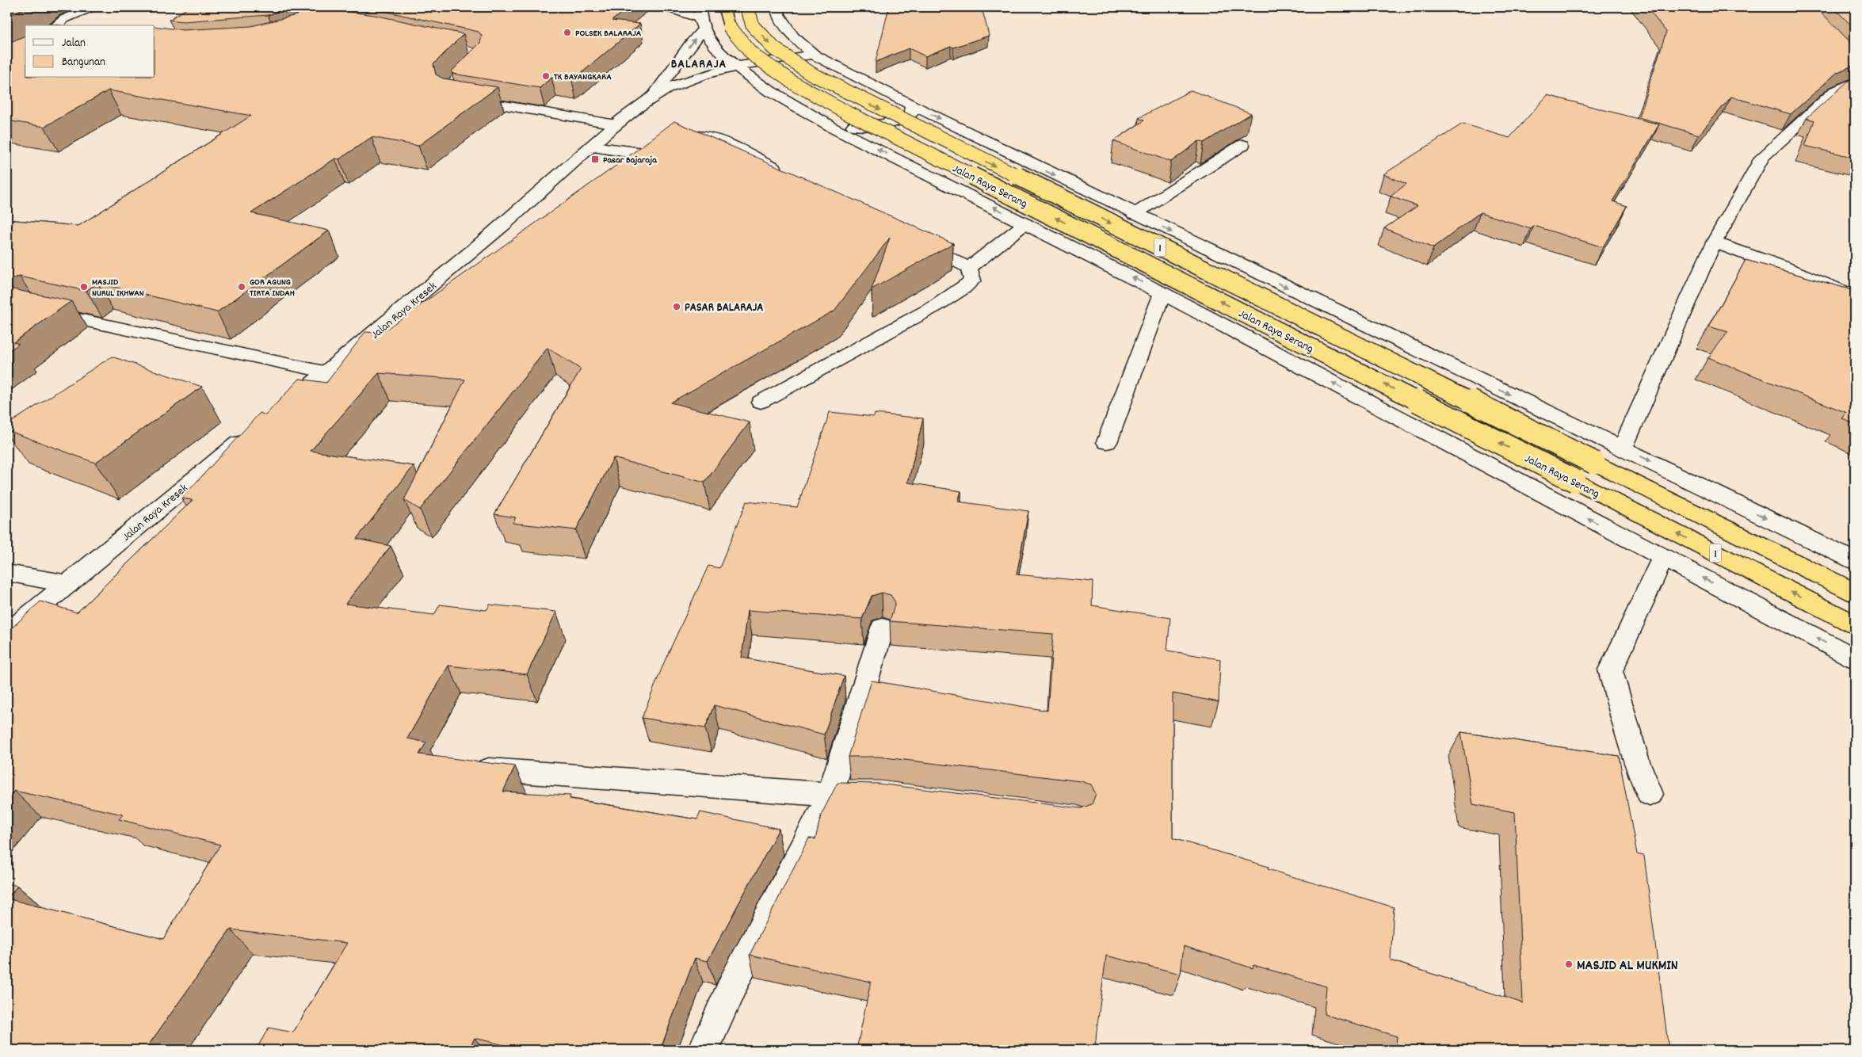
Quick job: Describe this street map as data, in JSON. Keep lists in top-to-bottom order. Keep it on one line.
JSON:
{"streets":{"highway":["Jalan Raya Serang","1"],"main road":["Jalan Raya Kresek"]},"districts":["BALARAJA"],"places":{"other":["POLSEK BALARAJA","TK BAYANGKARA","MASJID NURUL IKHWAN","GOR AGUNG TIRTA INDAH","PASAR BALARAJA","MASJID AL MUKMIN"],"transit":["Pasar Bajaraja"]},"legend":["Jalan","Bangunan"]}
